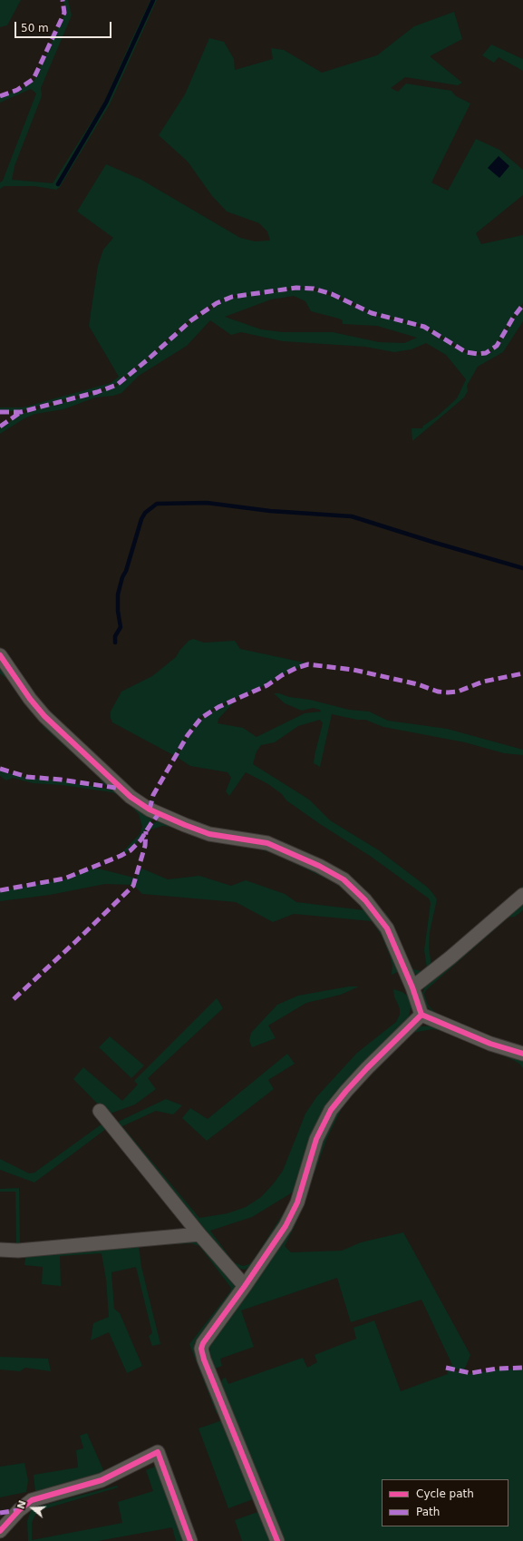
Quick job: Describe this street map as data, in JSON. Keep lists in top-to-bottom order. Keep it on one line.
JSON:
{"legend":["Cycle path","Path"],"scale_bar":"50 m","north":"left"}
